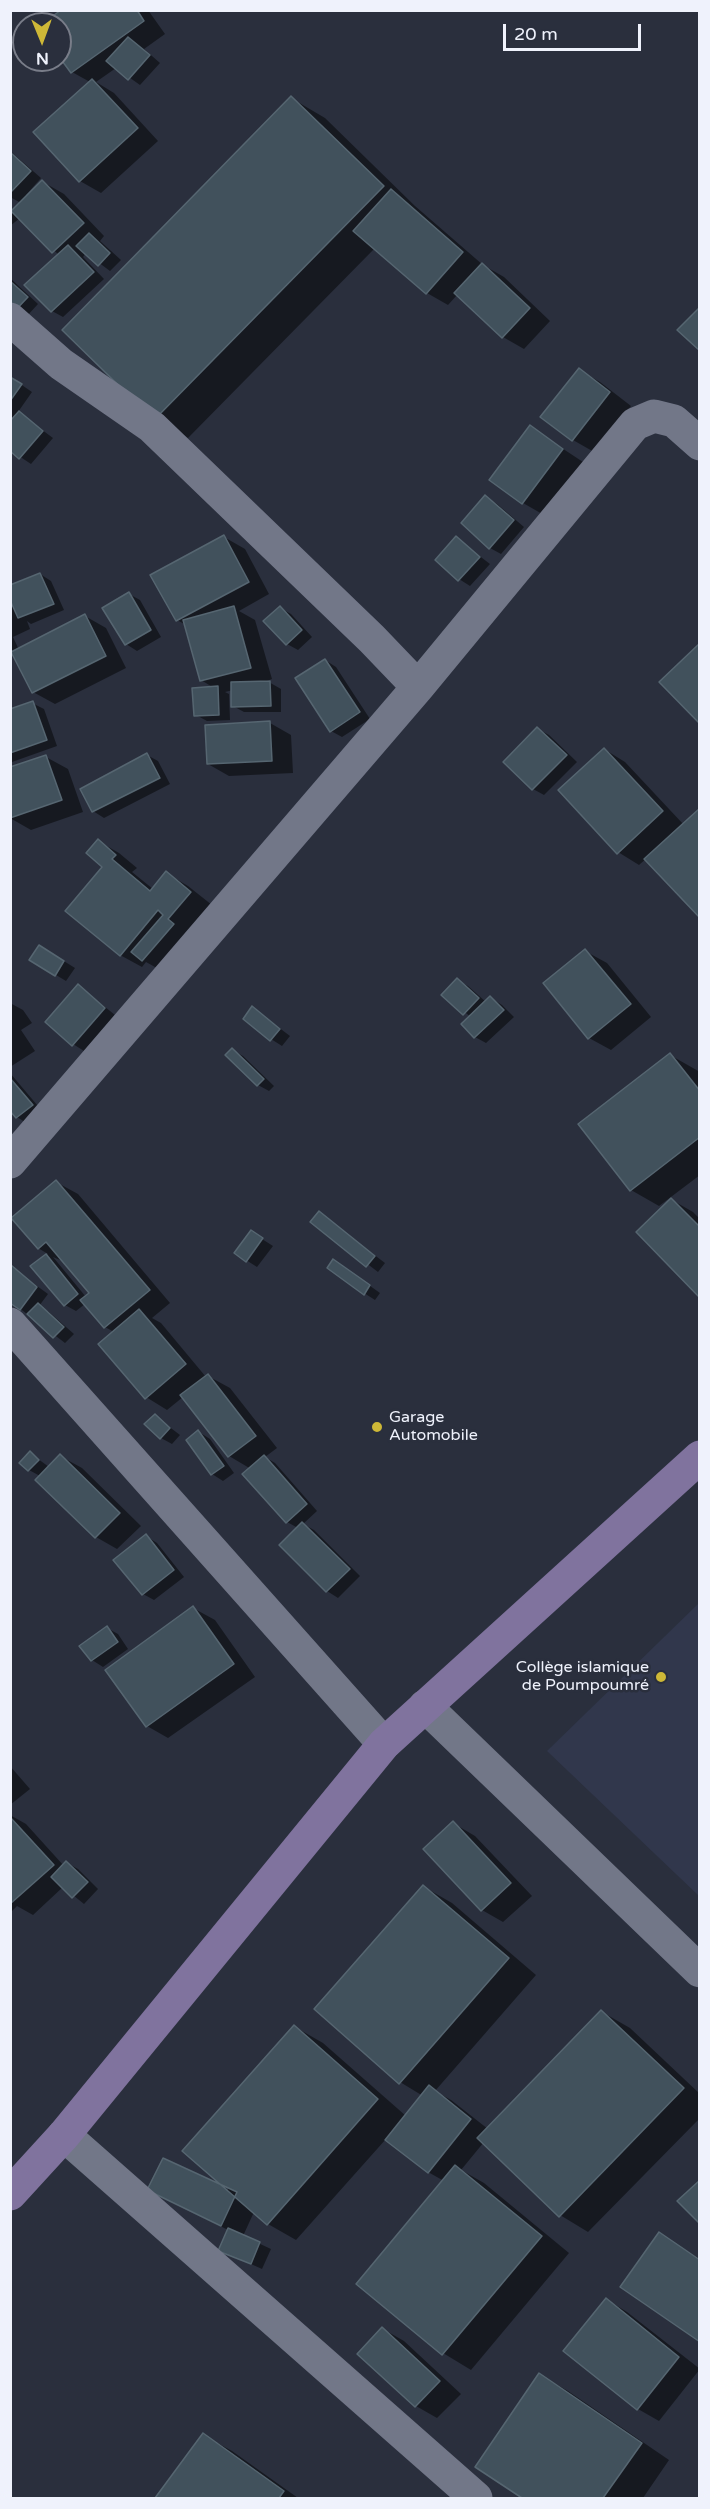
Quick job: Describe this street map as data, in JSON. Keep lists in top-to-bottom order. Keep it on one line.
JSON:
{"places":["Garage Automobile","Collège islamique de Poumpoumré"],"scale_bar":"20 m","north":"bottom"}
